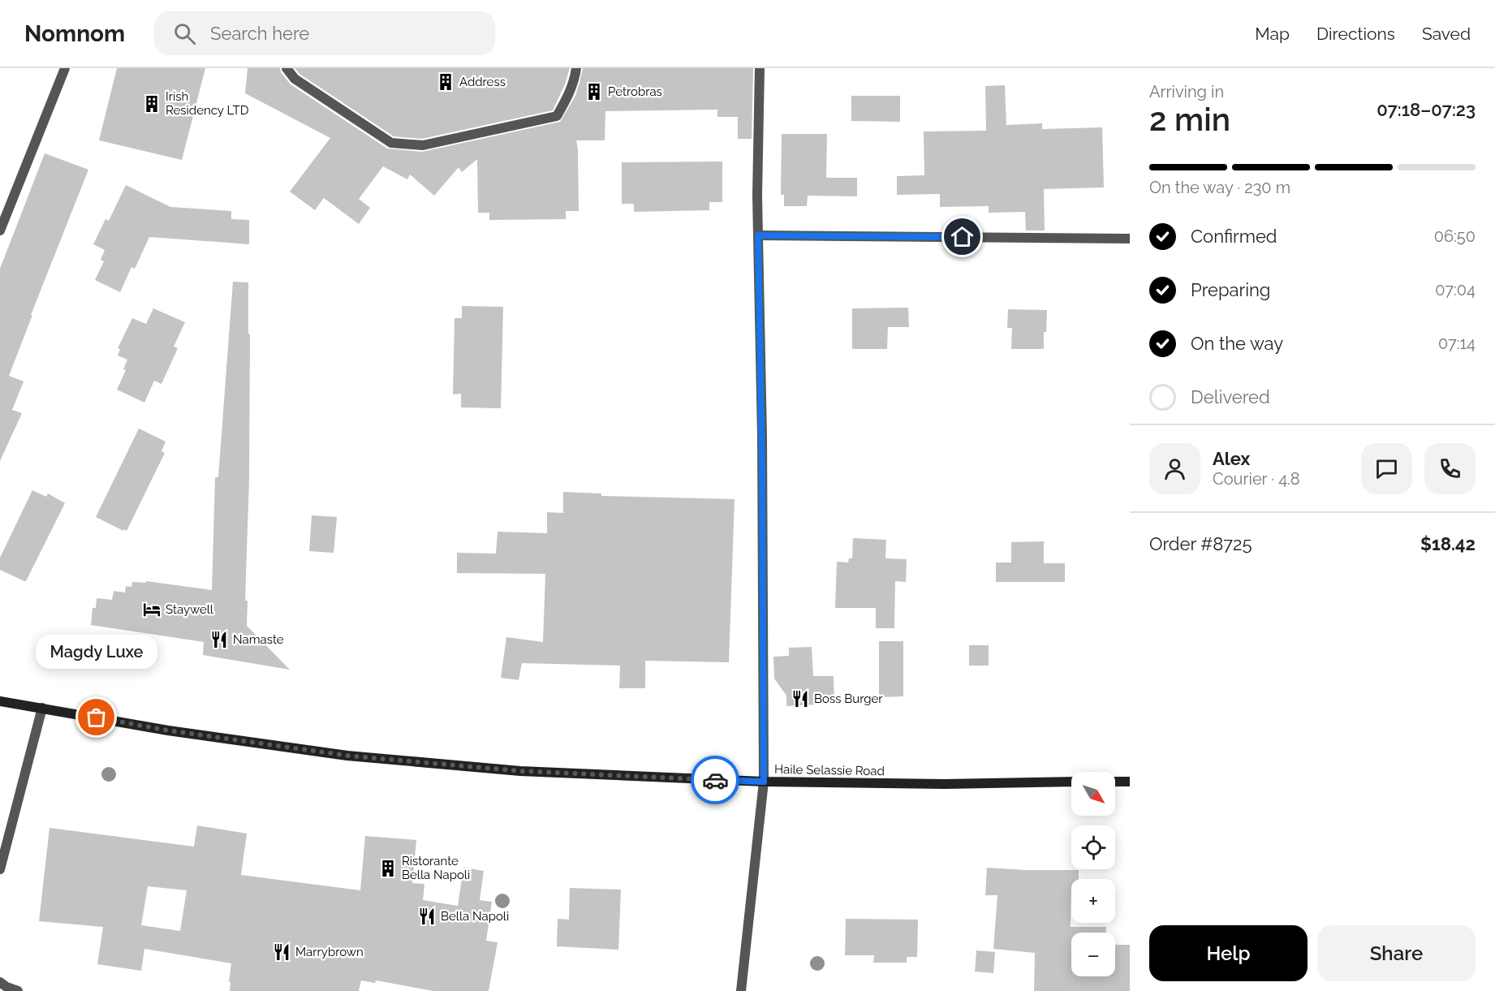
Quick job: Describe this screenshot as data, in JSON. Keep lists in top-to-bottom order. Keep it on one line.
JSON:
{"streets":{"street":["Haile Selassie Road"]},"places":{"building":["Address","Petrobras","Irish Residency LTD","Ristorante Bella Napoli"],"hotel":["Staywell"],"restaurant":["Namaste","Boss Burger","Bella Napoli","Marrybrown"],"other":["Magdy Luxe"]},"north":"bottom right","page":{"header":"Nomnom","search":"Search here","nav":["Map","Directions","Saved"],"heading":["2 min","Arriving in","07:18–07:23"],"panel":["Alex","Courier · 4.8","Order #8725","$18.42"],"bar":"On the way · 230 m","list":[["Confirmed","06:50"],["Preparing","07:04"],["On the way","07:14"],"Delivered"],"bubble":"Magdy Luxe","map_buttons":["+","−"],"buttons":["Help","Share"]}}
